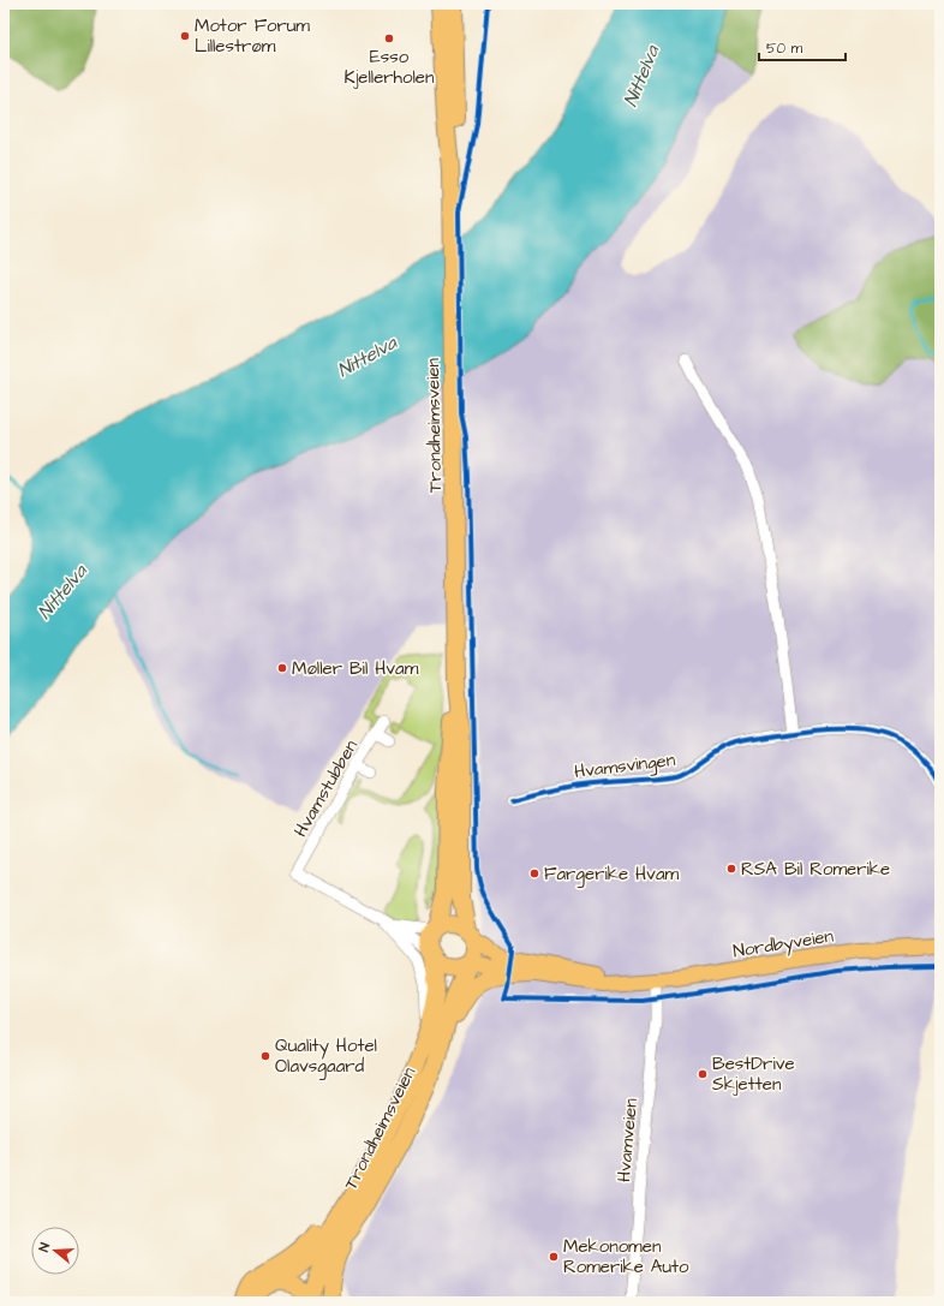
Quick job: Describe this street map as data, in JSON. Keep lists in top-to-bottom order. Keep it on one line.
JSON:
{"streets":{"highway":["Trondheimsveien"],"main road":["Nordbyveien"],"street":["Hvamsvingen","Hvamstubben","Hvamveien"]},"crossings":[["Trondheimsveien","Nordbyveien"],["Nordbyveien","Hvamveien"]],"water":["Nittelva"],"places":["Motor Forum Lillestrøm","Esso Kjellerholen","Møller Bil Hvam","RSA Bil Romerike","Fargerike Hvam","Quality Hotel Olavsgaard","BestDrive Skjetten","Mekonomen Romerike Auto"],"scale_bar":"50 m","north":"left"}
